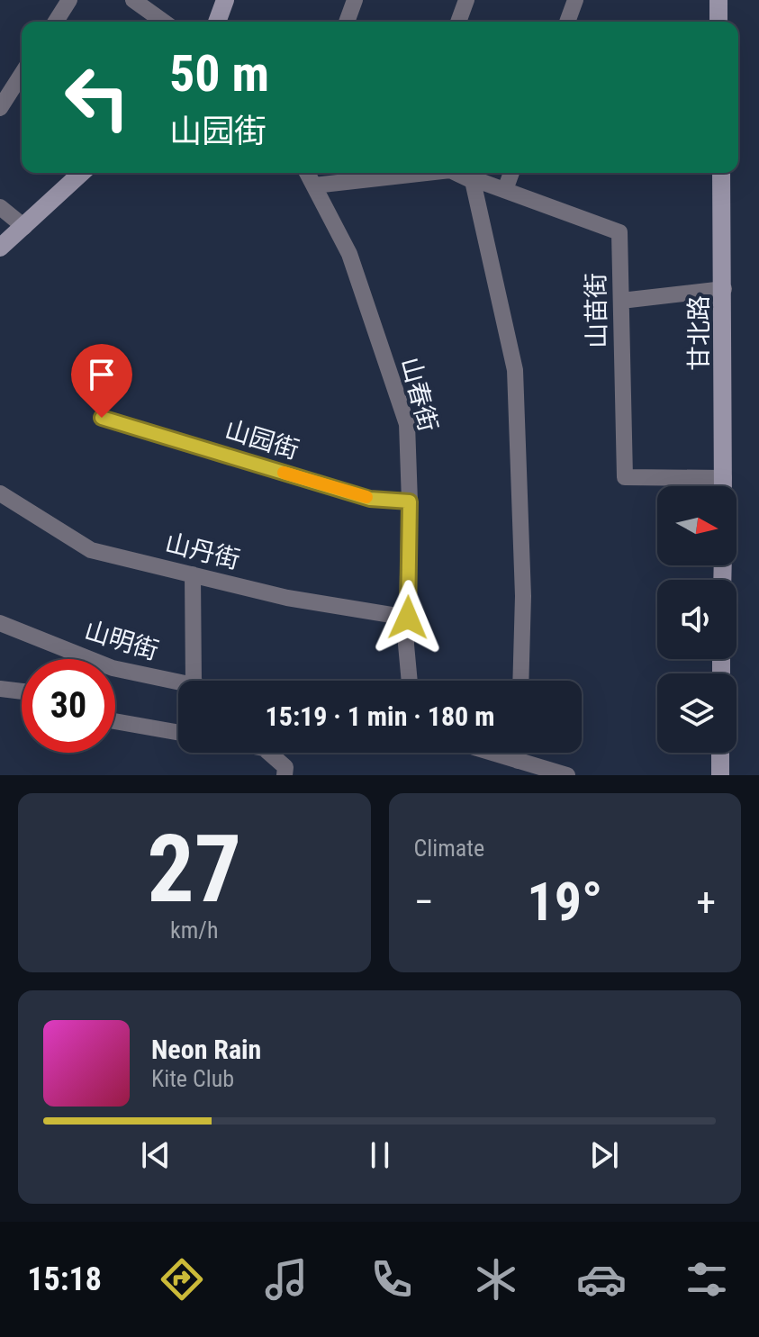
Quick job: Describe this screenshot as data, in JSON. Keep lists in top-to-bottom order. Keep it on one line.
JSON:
{"streets":{"street":["山苗街","甘北路","山春街","山园街","山丹街","山明街"]},"crossings":[["山苗街","甘北路"],["山春街","山园街"],["山春街","山丹街"]],"north":"right","page":{"turn":["50 m","山园街"],"limit":"30","trip":"15:19 · 1 min · 180 m","tile":[["27","km/h"],"Climate"],"heat":["−","19°","+"],"song":["Neon Rain","Kite Club"],"tabs":"15:18"}}
